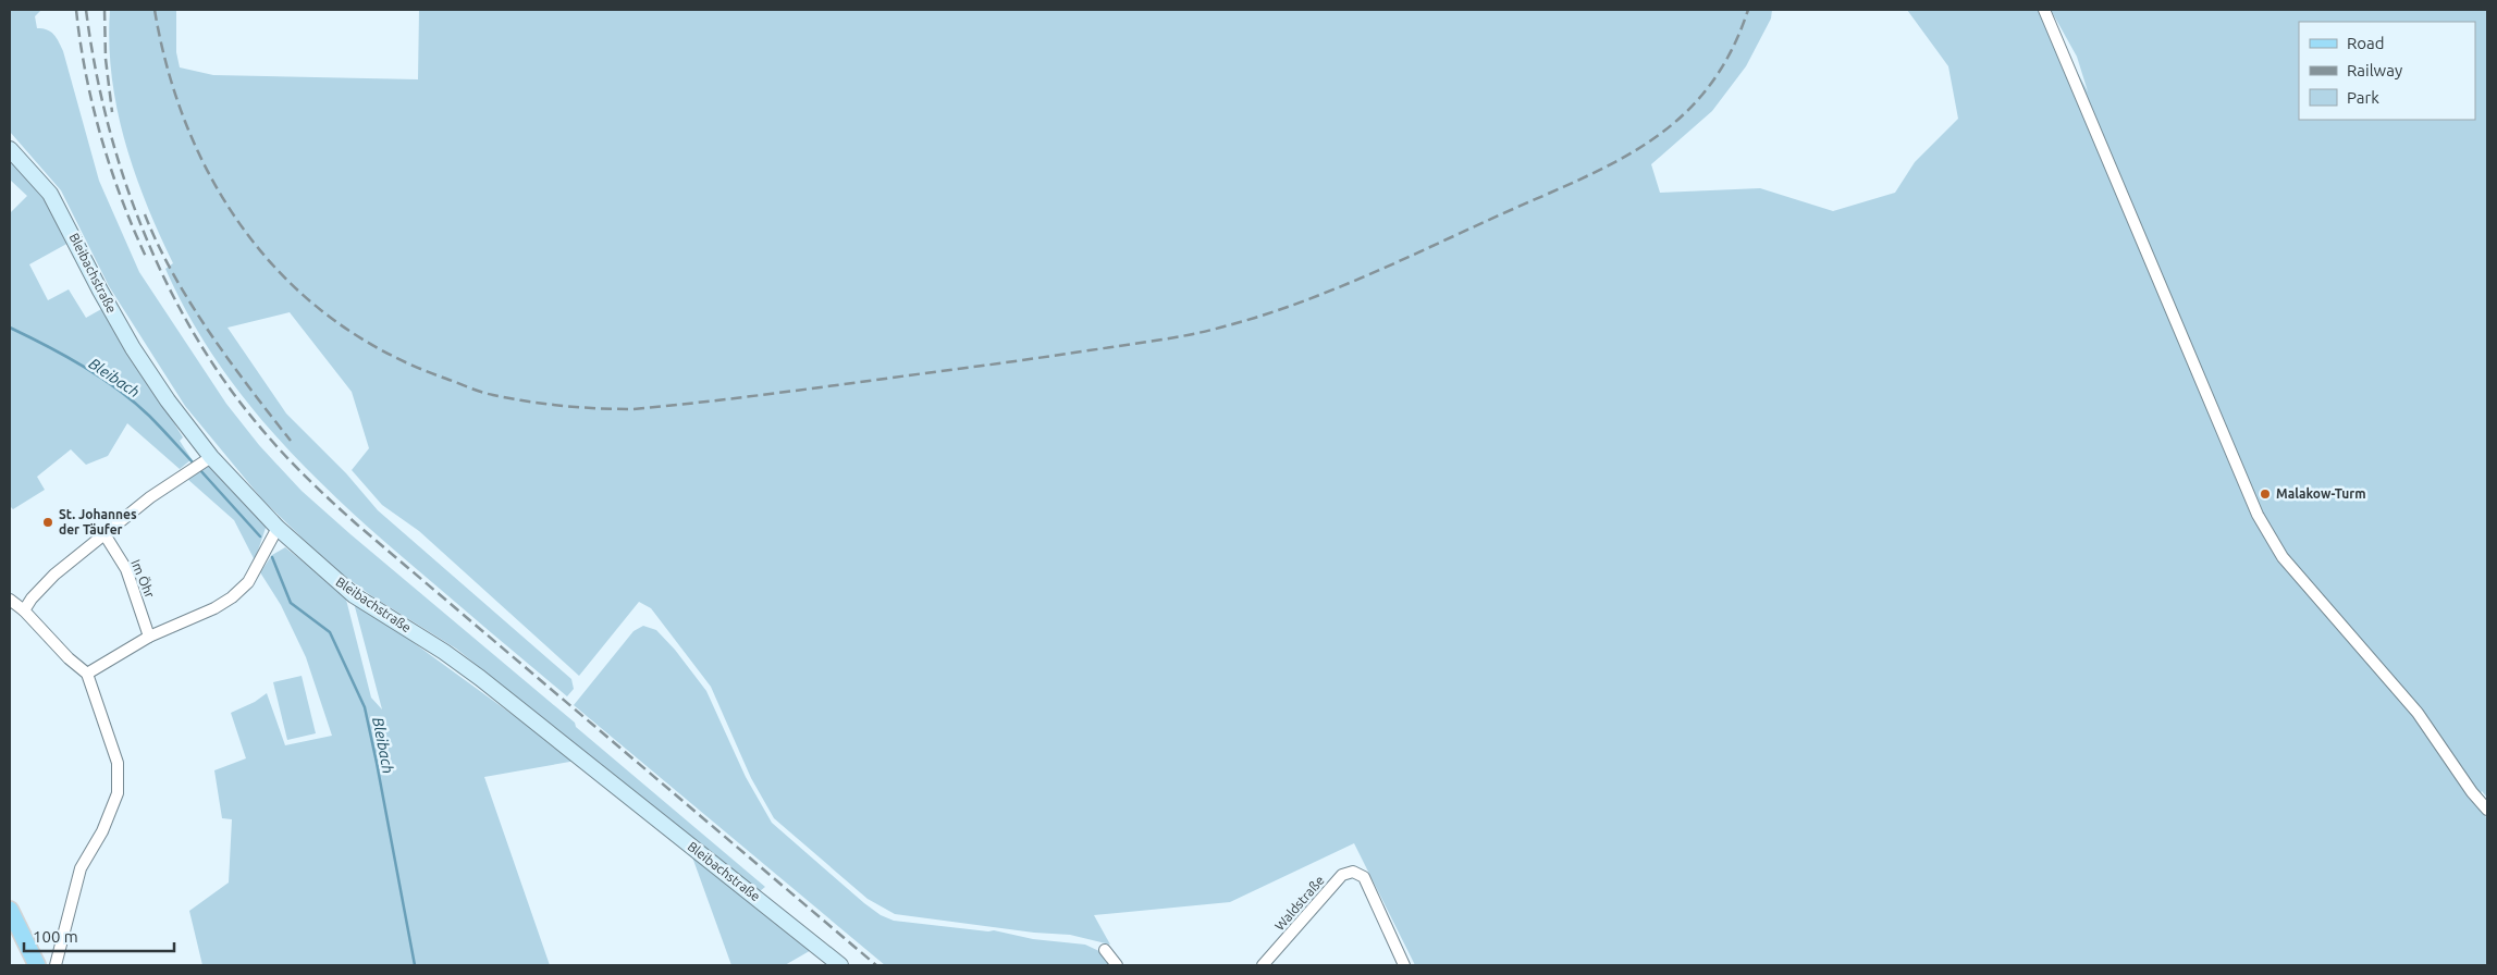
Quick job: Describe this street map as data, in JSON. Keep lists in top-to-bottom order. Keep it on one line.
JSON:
{"streets":{"main road":["Bleibachstraße"],"street":["Im Öhr","Waldstraße"]},"water":["Bleibach"],"places":["Malakow-Turm","St. Johannes der Täufer"],"legend":["Road","Railway","Park"],"scale_bar":"100 m"}
